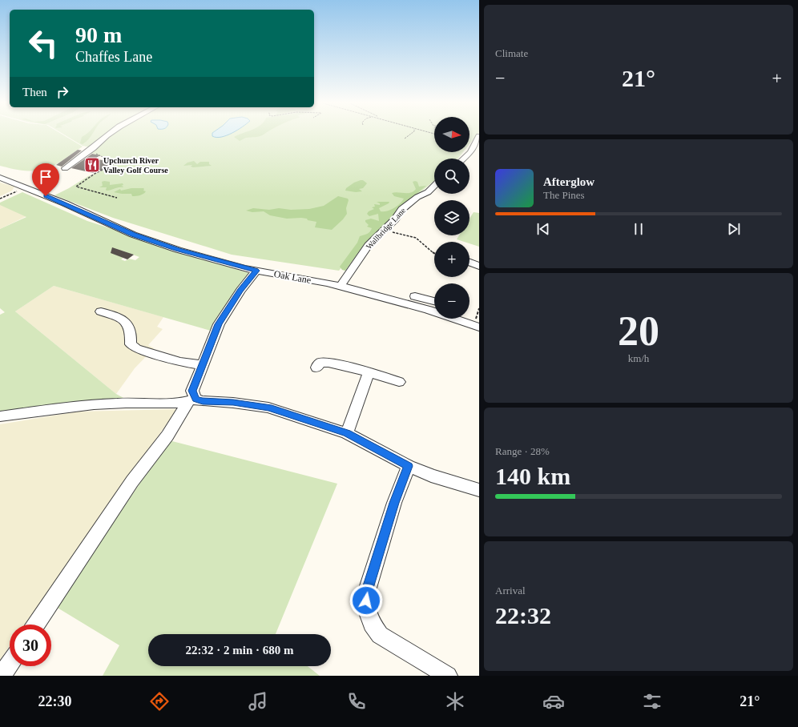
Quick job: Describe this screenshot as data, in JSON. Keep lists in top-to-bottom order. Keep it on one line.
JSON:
{"streets":{"street":["Wallbridge Lane","Oak Lane"]},"crossings":[["Wallbridge Lane","Oak Lane"]],"places":{"restaurant":["Upchurch River Valley Golf Course"]},"north":"right","page":{"tile":["Climate",["20","km/h"],["Range · 28%","140 km"],["Arrival","22:32"]],"turn":["90 m","Chaffes Lane"],"heat":["−","21°","+"],"then":"Then","map_buttons":["+","−"],"song":["Afterglow","The Pines"],"limit":"30","trip":"22:32 · 2 min · 680 m","tabs":["22:30","21°"]}}
